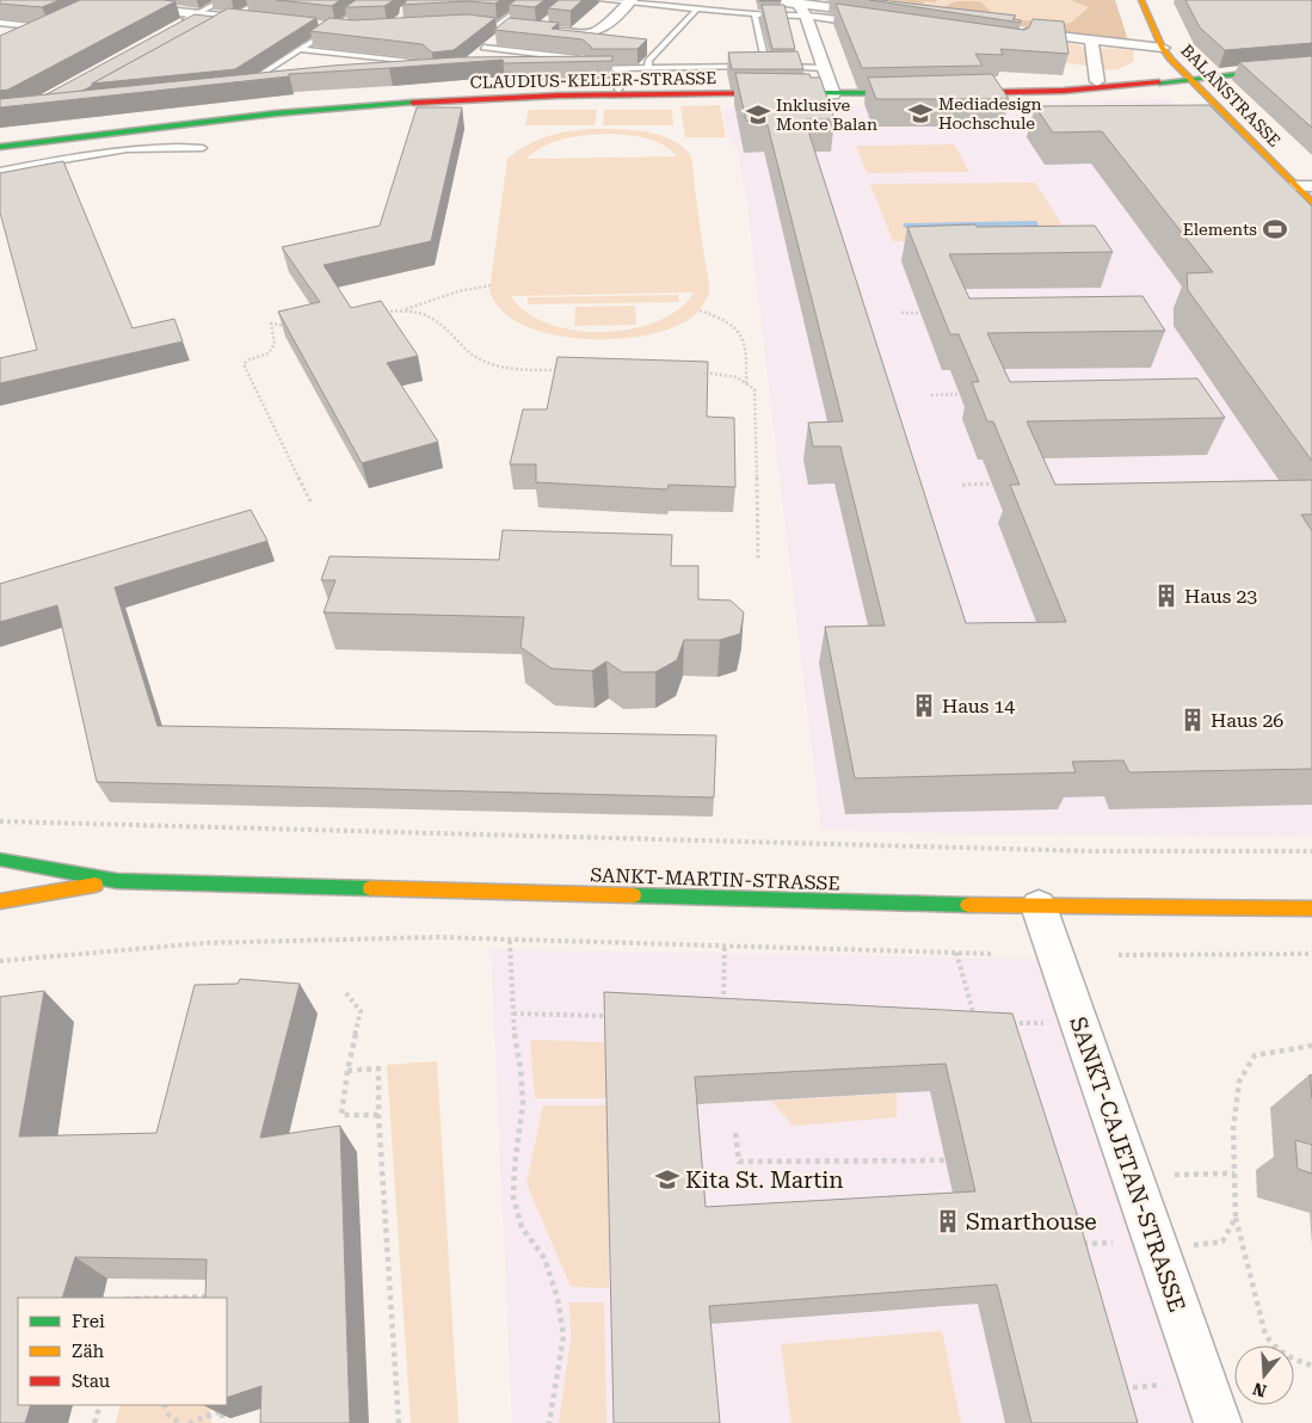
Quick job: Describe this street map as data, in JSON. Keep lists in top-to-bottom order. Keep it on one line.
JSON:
{"streets":{"main road":["CLAUDIUS-KELLER-STRASSE","BALANSTRASSE","SANKT-MARTIN-STRASSE"],"street":["SANKT-CAJETAN-STRASSE"]},"crossings":[["SANKT-MARTIN-STRASSE","SANKT-CAJETAN-STRASSE"]],"places":{"school or university":["Mediadesign Hochschule","Inklusive Monte Balan","Kita St. Martin"],"sports":["Elements"],"building":["Haus 23","Haus 14","Haus 26","Smarthouse"]},"legend":["Frei","Zäh","Stau"],"north":"bottom"}
